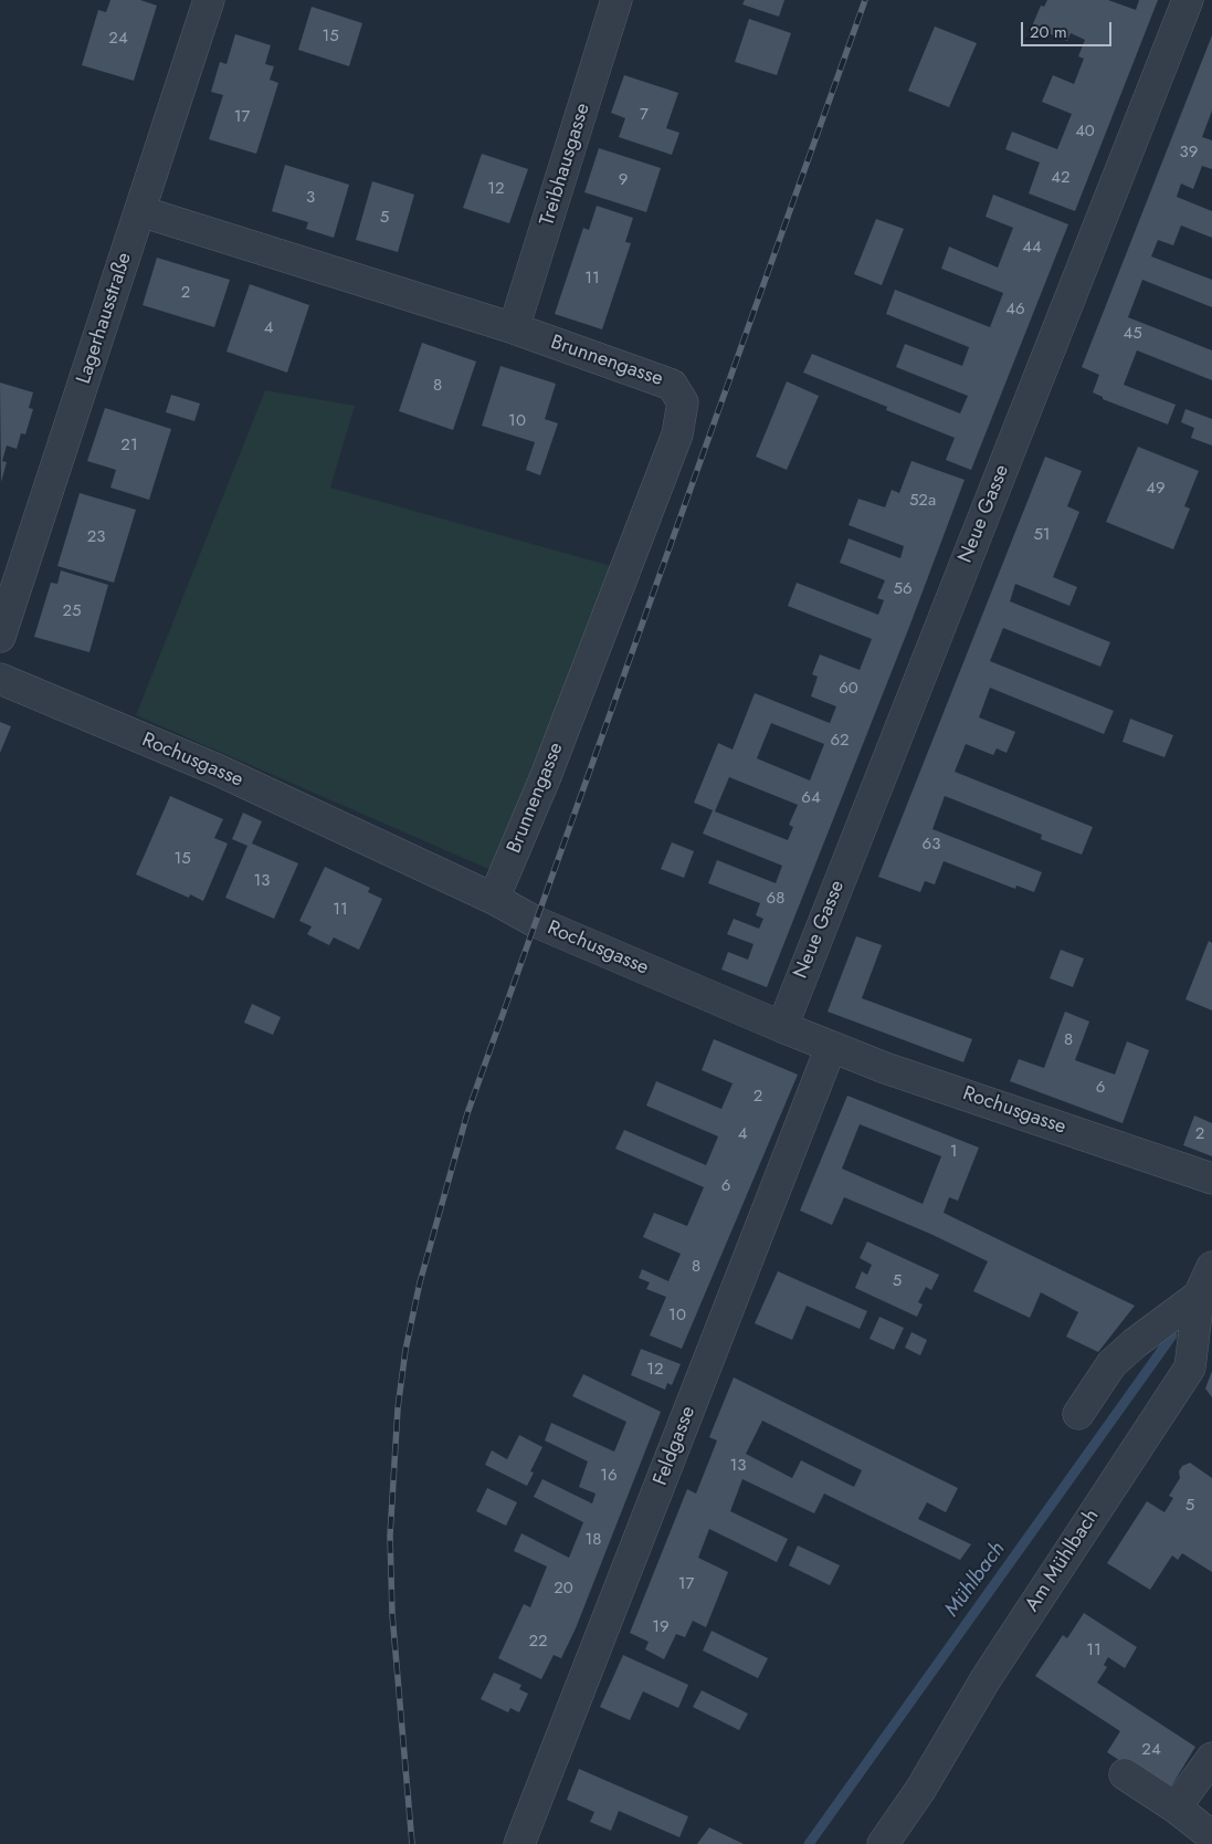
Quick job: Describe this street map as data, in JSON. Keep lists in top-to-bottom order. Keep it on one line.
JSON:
{"streets":{"street":["Treibhausgasse","Lagerhausstraße","Brunnengasse","Neue Gasse","Rochusgasse","Feldgasse","Am Mühlbach"]},"crossings":[["Treibhausgasse","Brunnengasse"],["Lagerhausstraße","Brunnengasse"],["Brunnengasse","Rochusgasse"],["Neue Gasse","Rochusgasse"],["Rochusgasse","Feldgasse"]],"water":["Mühlbach"],"house_numbers":["15","24","7","17","40","39","42","9","12","3","5","44","11","2","46","4","45","8","10","21","49","52a","51","23","56","25","60","62","64","63","15","13","68","11","8","6","2","4","2","1","6","8","5","10","12","13","16","5","18","17","20","19","22","11","24"],"scale_bar":"20 m"}
